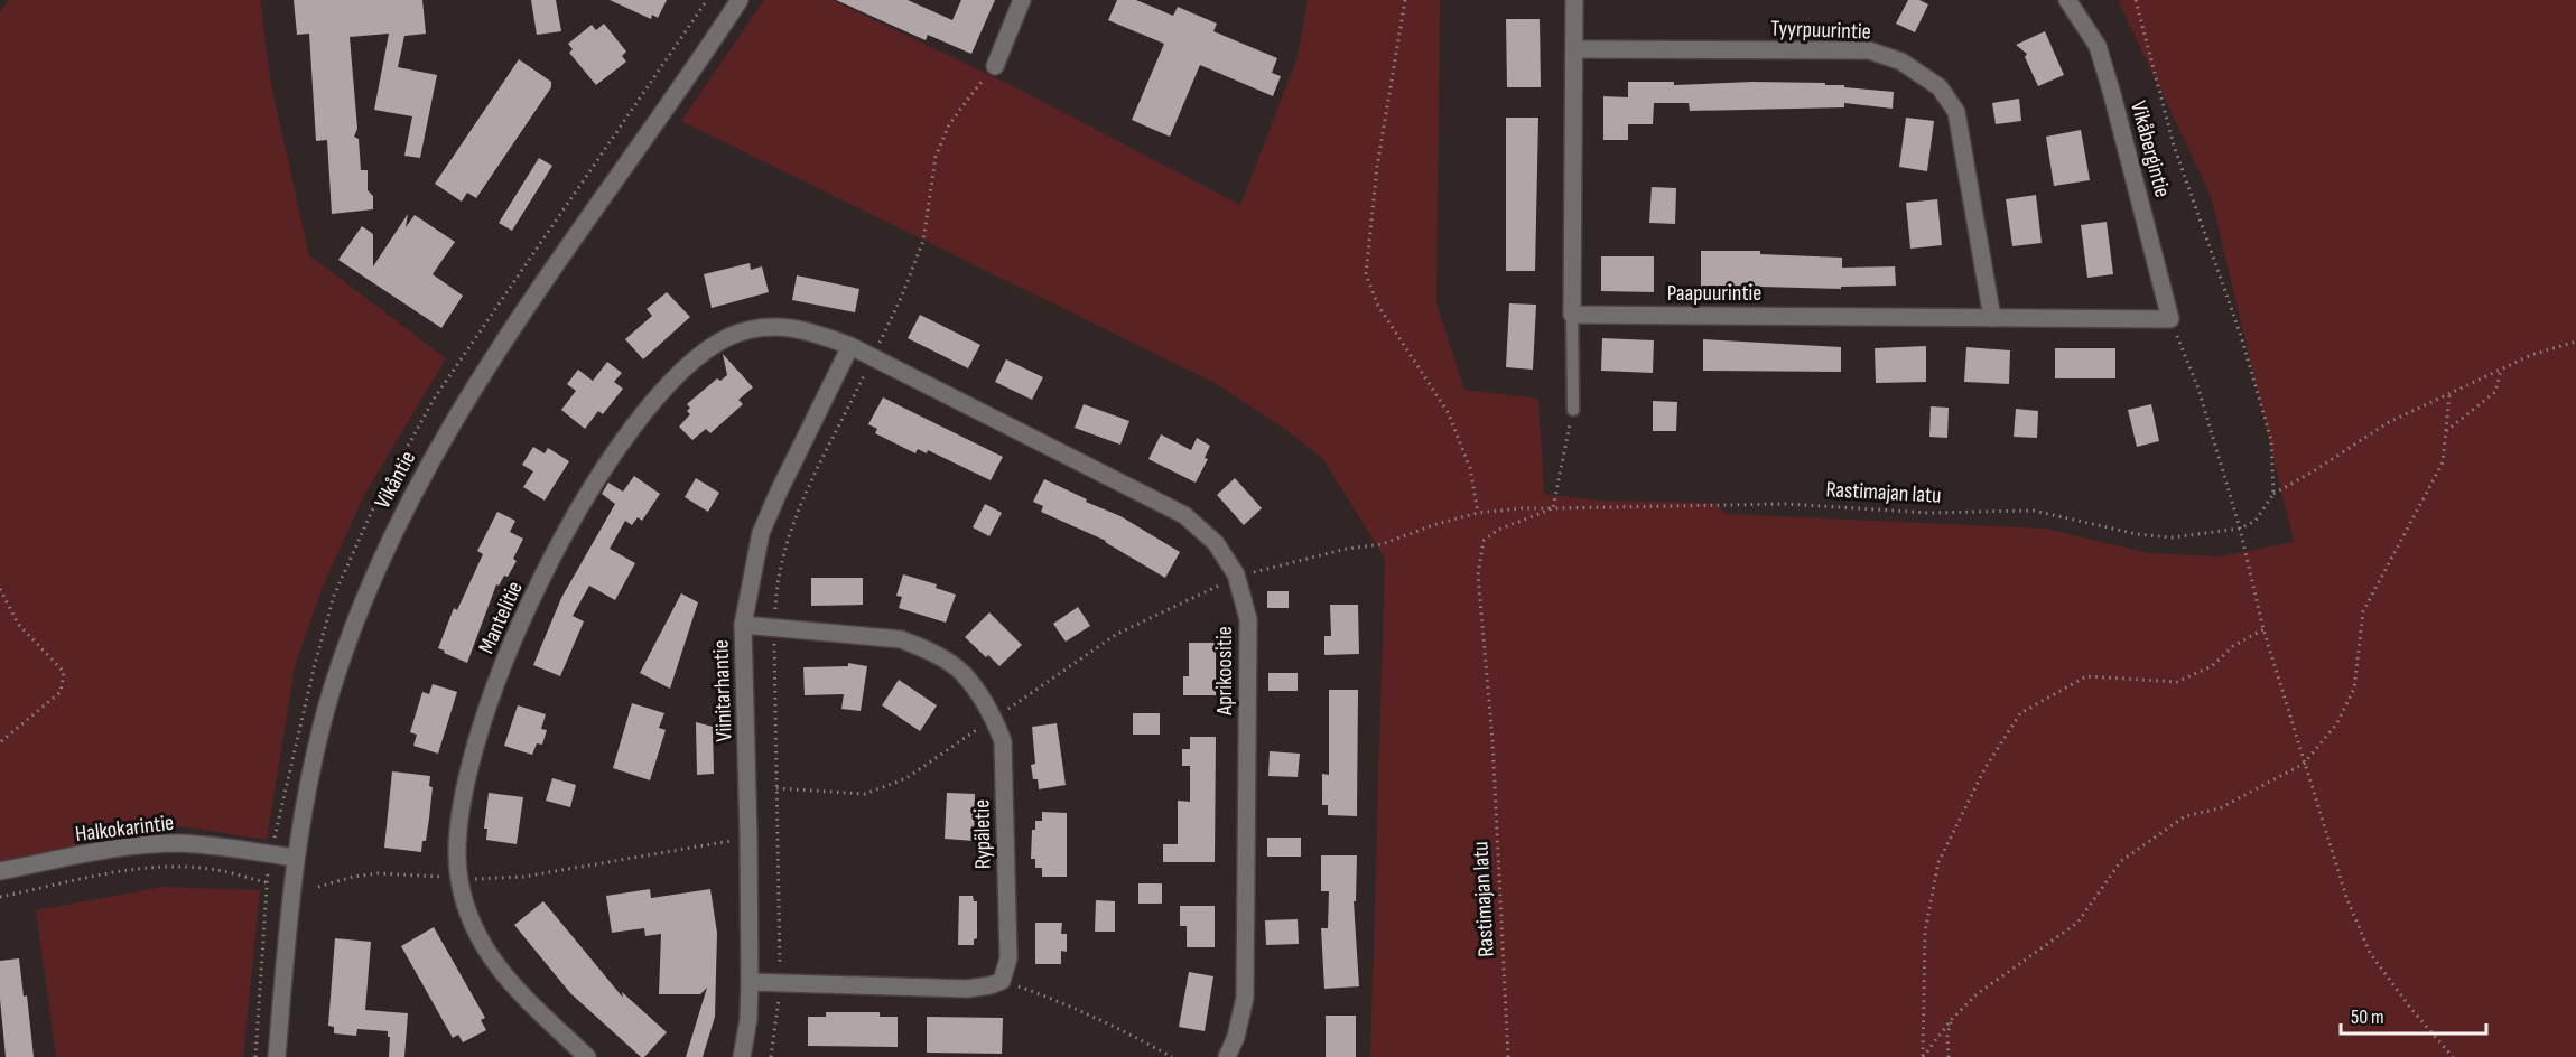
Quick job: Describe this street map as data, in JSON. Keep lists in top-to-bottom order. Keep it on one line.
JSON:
{"streets":{"street":["Tyyrpuurintie","Vikåbergintie","Paapuurintie","Vikåntie","Mantelitie","Aprikoositie","Viinitarhantie","Halkokarintie","Rypäletie"],"path":["Rastimajan latu"]},"crossings":[["Tyyrpuurintie","Paapuurintie"],["Vikåbergintie","Paapuurintie"],["Vikåntie","Halkokarintie"],["Mantelitie","Aprikoositie"],["Mantelitie","Viinitarhantie"],["Aprikoositie","Viinitarhantie"],["Viinitarhantie","Rypäletie"]],"scale_bar":"50 m"}
